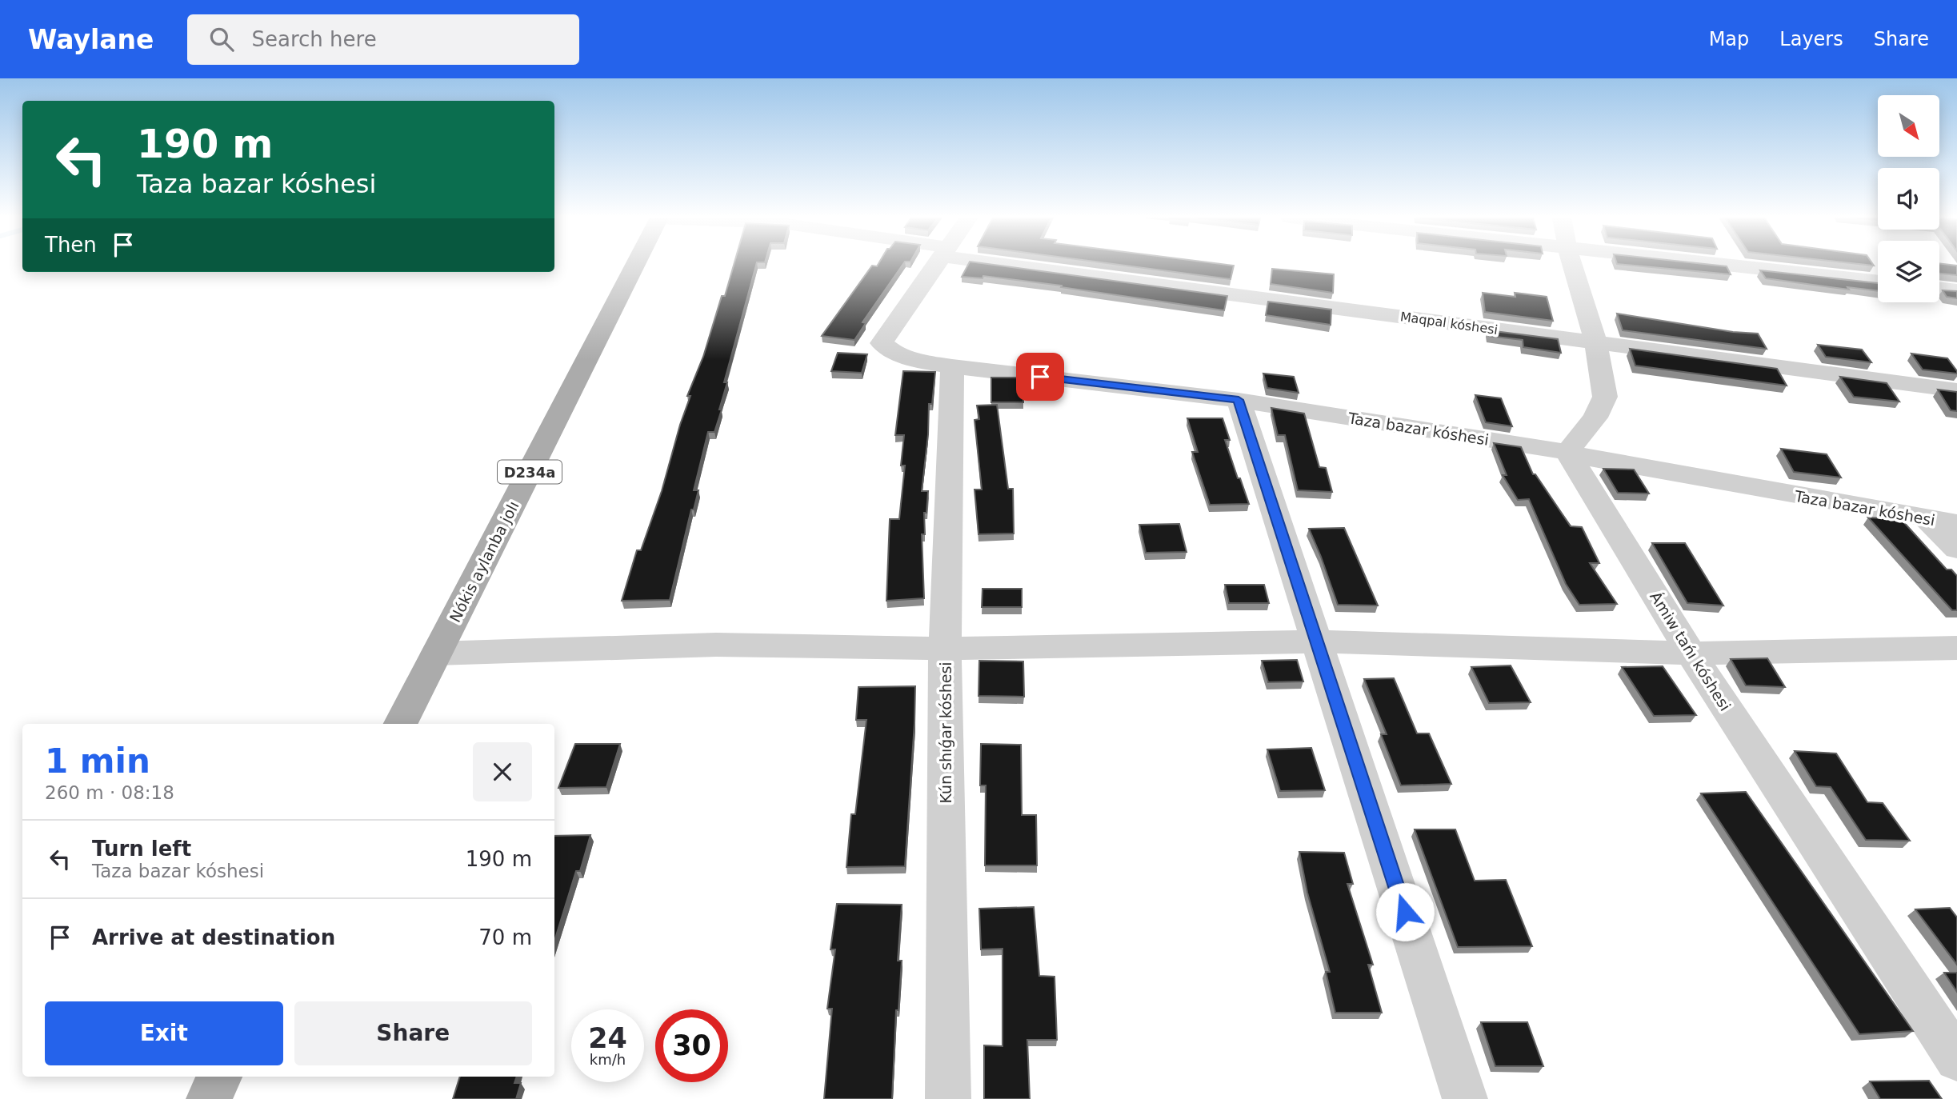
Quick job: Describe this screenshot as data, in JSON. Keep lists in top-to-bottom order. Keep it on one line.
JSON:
{"streets":{"main road":["D234a","Nókis aylanba jolı"],"street":["Maqpal kóshesi","Taza bazar kóshesi","Ámiw tańı kóshesi","Kún shıǵar kóshesi"]},"crossings":[["Taza bazar kóshesi","Ámiw tańı kóshesi"],["Taza bazar kóshesi","Kún shıǵar kóshesi"]],"north":"bottom right","page":{"header":"Waylane","search":"Search here","nav":["Map","Layers","Share"],"turn":["190 m","Taza bazar kóshesi"],"then":"Then","heading":["1 min","260 m · 08:18"],"list":[{"name":"Turn left","note":"Taza bazar kóshesi","value":"190 m"},{"name":"Arrive at destination","value":"70 m"}],"buttons":["Exit","Share"],"speed":"24 km/h","limit":"30"}}
